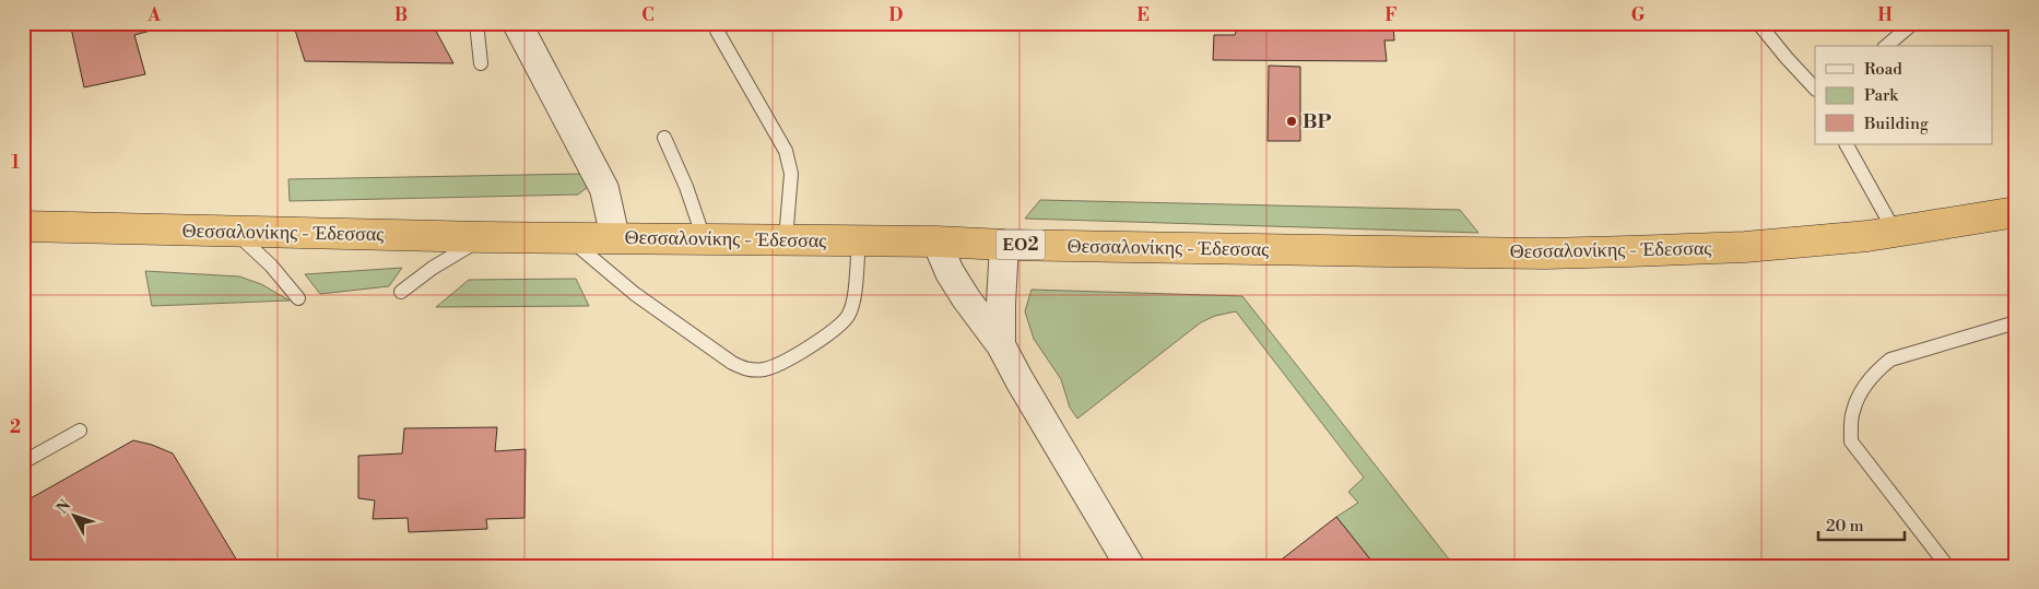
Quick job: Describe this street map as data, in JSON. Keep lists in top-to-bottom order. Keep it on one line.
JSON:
{"streets":{"highway":["Θεσσαλονίκης - Έδεσσας","ΕΟ2"]},"places":["BP"],"legend":["Road","Park","Building"],"scale_bar":"20 m","north":"top left","grid":{"columns":["A","B","C","D","E","F","G","H"],"rows":["1","2"]}}
